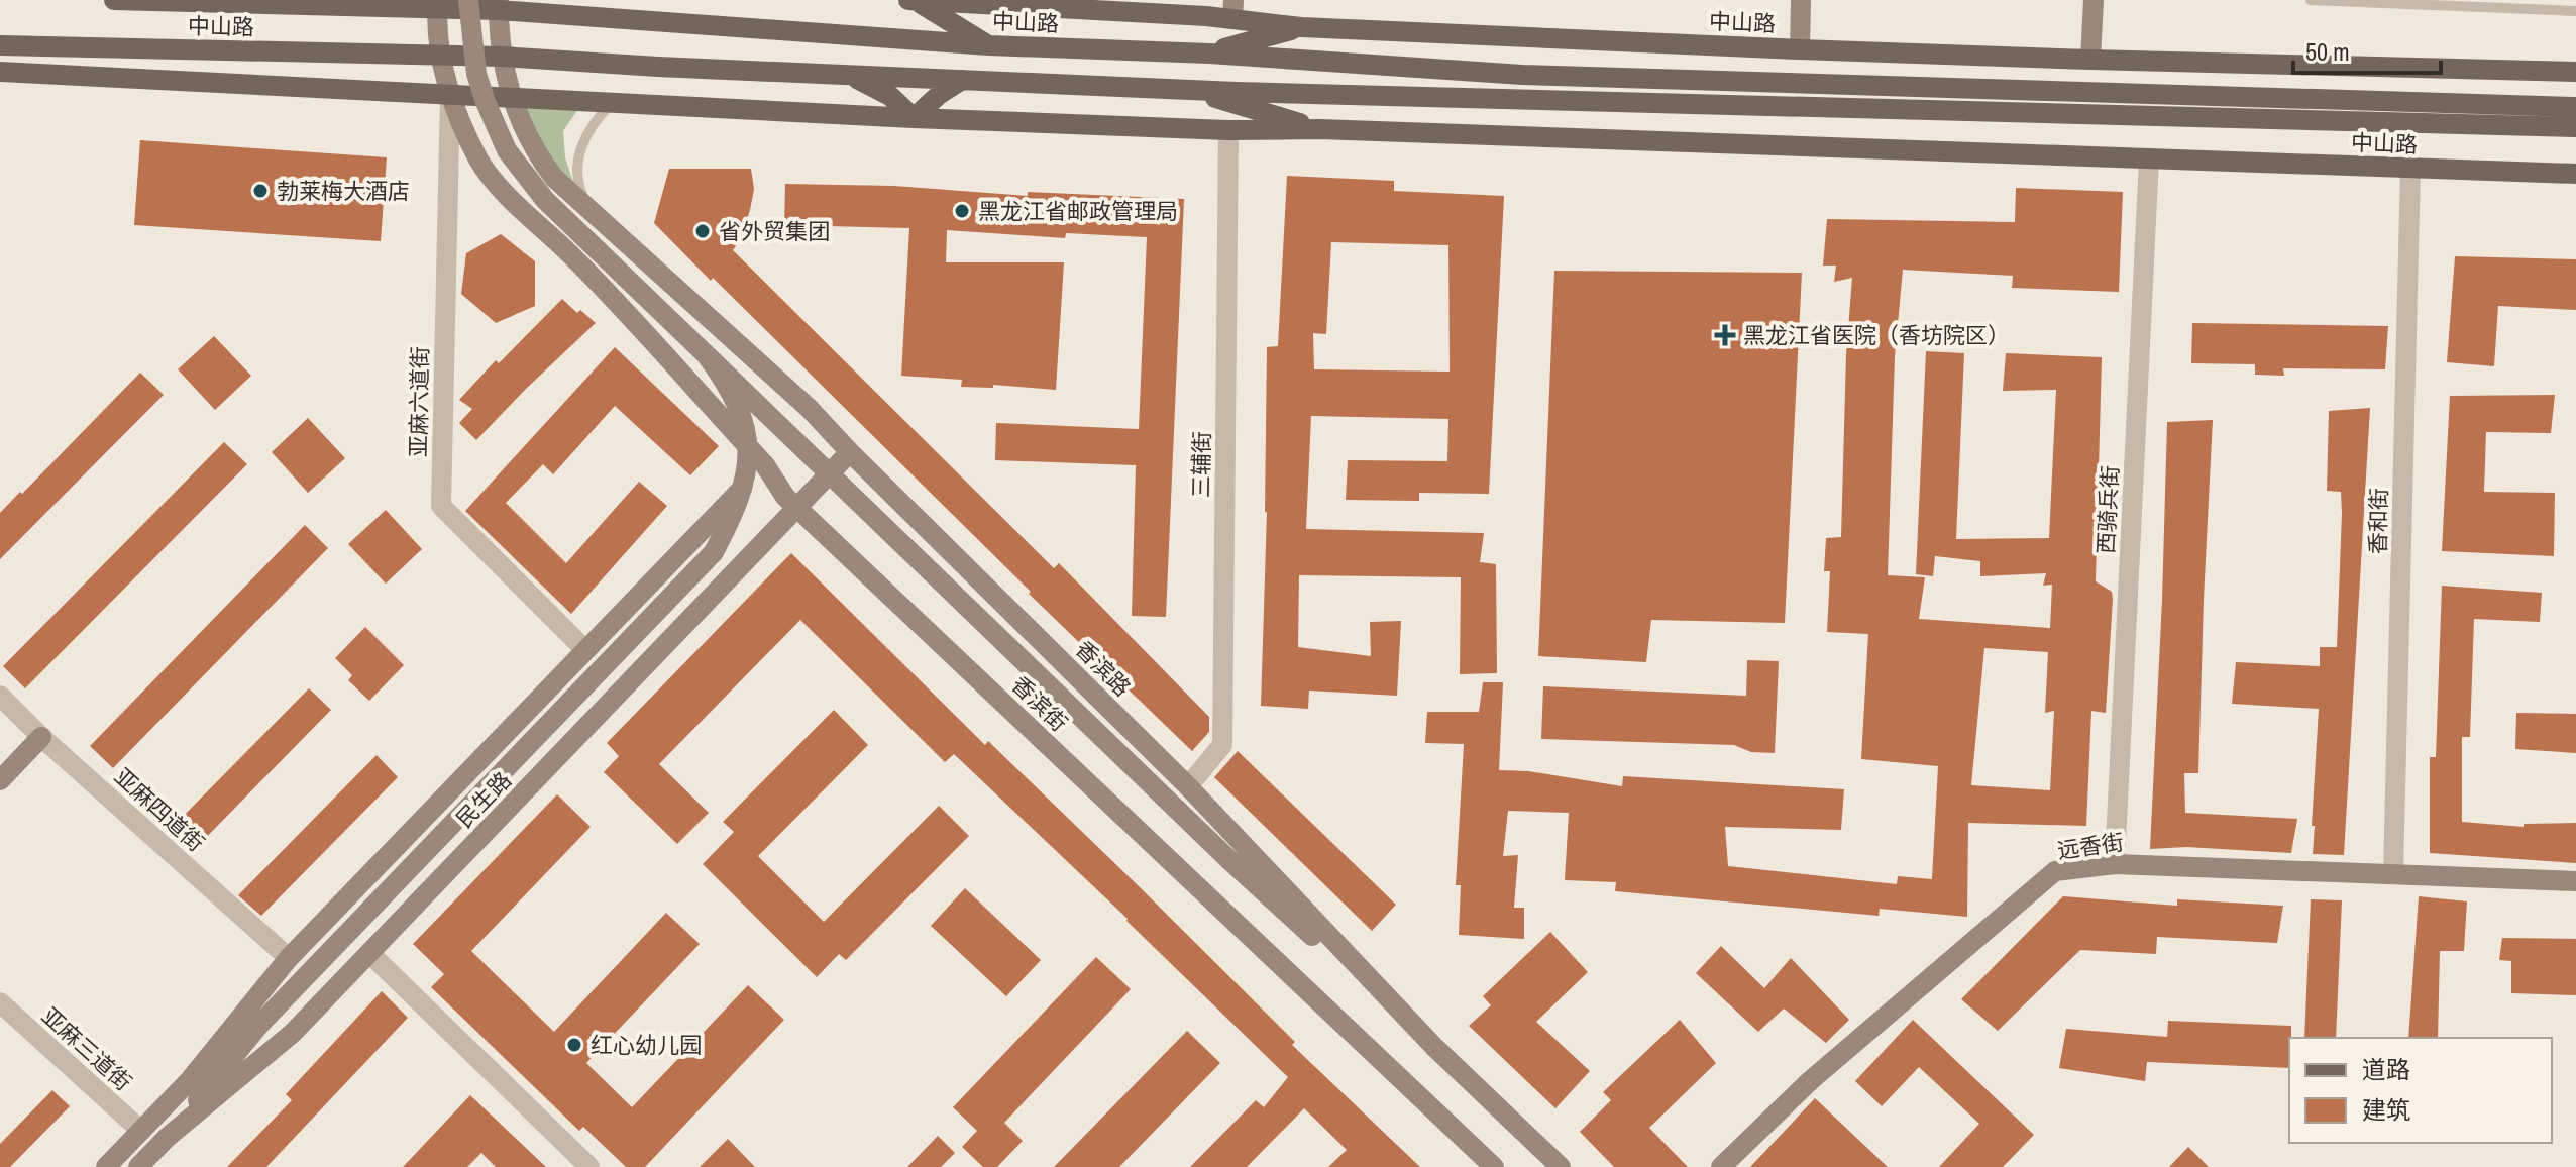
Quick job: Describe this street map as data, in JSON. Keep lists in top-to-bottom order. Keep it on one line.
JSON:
{"streets":{"main road":["中山路","香滨路","香滨街","民生路","远香街"],"street":["亚麻六道街","三辅街","西骑兵街","香和街","亚麻四道街","亚麻三道街"]},"crossings":[["中山路","西骑兵街"],["中山路","香和街"],["中山路","香滨路"],["中山路","香滨街"],["亚麻六道街","香滨街"],["亚麻六道街","民生路"],["三辅街","香滨路"],["西骑兵街","远香街"],["香和街","远香街"],["香滨路","民生路"],["香滨街","民生路"],["民生路","亚麻四道街"],["民生路","亚麻三道街"]],"places":{"other":["勃莱梅大酒店","黑龙江省邮政管理局","省外贸集团","红心幼儿园"],"health":["黑龙江省医院（香坊院区）"]},"legend":["道路","建筑"],"scale_bar":"50 m"}
